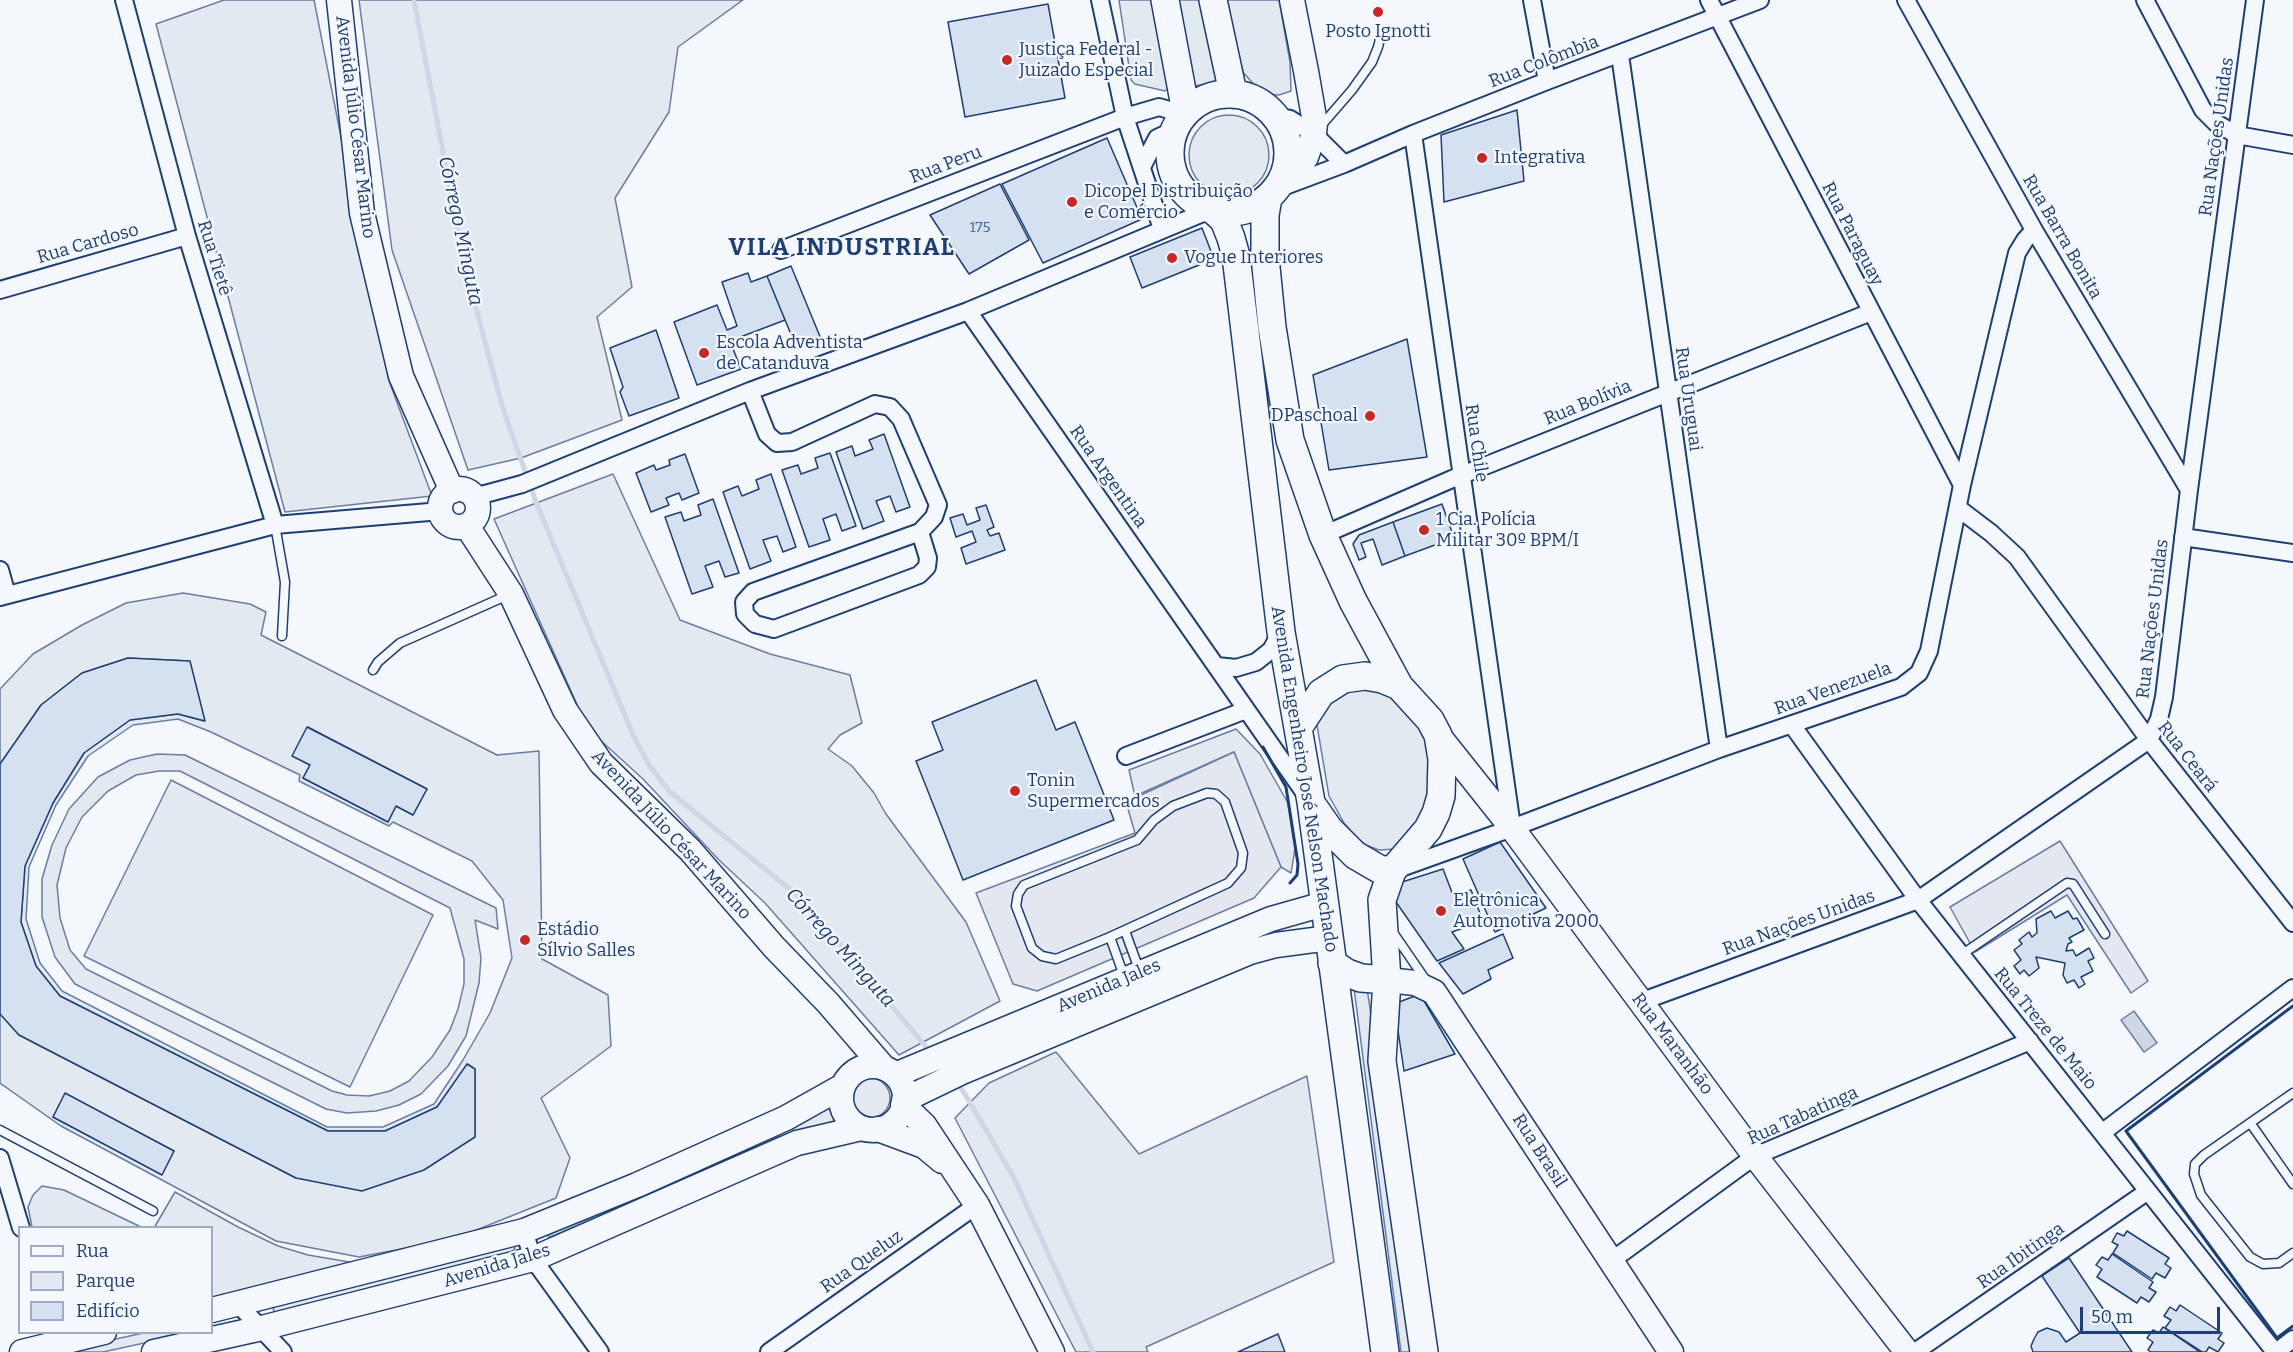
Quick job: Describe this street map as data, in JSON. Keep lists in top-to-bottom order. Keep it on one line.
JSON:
{"streets":{"main road":["Avenida Engenheiro José Nelson Machado"],"street":["Rua Colômbia","Avenida Júlio César Marino","Rua Nações Unidas","Rua Peru","Rua Paraguay","Rua Barra Bonita","Rua Cardoso","Rua Tietê","Rua Uruguai","Rua Bolívia","Rua Chile","Rua Argentina","Rua Venezuela","Rua Ceará","Avenida Jales","Rua Treze de Maio","Rua Maranhão","Rua Tabatinga","Rua Brasil","Rua Ibitinga","Rua Queluz"]},"crossings":[["Rua Colômbia","Rua Peru"],["Rua Colômbia","Rua Paraguay"],["Rua Colômbia","Rua Uruguai"],["Rua Colômbia","Rua Chile"],["Rua Colômbia","Avenida Engenheiro José Nelson Machado"],["Avenida Júlio César Marino","Avenida Jales"],["Rua Nações Unidas","Rua Barra Bonita"],["Rua Nações Unidas","Rua Ceará"],["Rua Nações Unidas","Rua Treze de Maio"],["Rua Nações Unidas","Rua Maranhão"],["Rua Peru","Avenida Engenheiro José Nelson Machado"],["Rua Paraguay","Rua Bolívia"],["Rua Paraguay","Rua Venezuela"],["Rua Barra Bonita","Rua Venezuela"],["Rua Cardoso","Rua Tietê"],["Rua Uruguai","Rua Bolívia"],["Rua Uruguai","Rua Venezuela"],["Rua Bolívia","Rua Chile"],["Rua Chile","Rua Venezuela"],["Rua Chile","Rua Maranhão"],["Rua Argentina","Rua Venezuela"],["Rua Argentina","Avenida Engenheiro José Nelson Machado"],["Rua Argentina","Rua Maranhão"],["Rua Venezuela","Rua Ceará"],["Rua Venezuela","Avenida Engenheiro José Nelson Machado"],["Rua Venezuela","Rua Treze de Maio"],["Rua Venezuela","Rua Maranhão"],["Avenida Engenheiro José Nelson Machado","Avenida Jales"],["Avenida Engenheiro José Nelson Machado","Rua Maranhão"],["Rua Treze de Maio","Rua Tabatinga"],["Rua Treze de Maio","Rua Ibitinga"],["Rua Maranhão","Rua Tabatinga"],["Rua Tabatinga","Rua Brasil"]],"districts":["VILA INDUSTRIAL"],"water":["Córrego Minguta"],"places":["Posto Ignotti","Justiça Federal - Juizado Especial","Integrativa","Dicopel Distribuição e Comércio","Vogue Interiores","Escola Adventista de Catanduva","DPaschoal","1 Cia. Polícia Militar 30º BPM/I","Tonin Supermercados","Eletrônica Automotiva 2000","Estádio Sílvio Salles"],"house_numbers":["175"],"legend":["Rua","Parque","Edifício"],"scale_bar":"50 m"}
